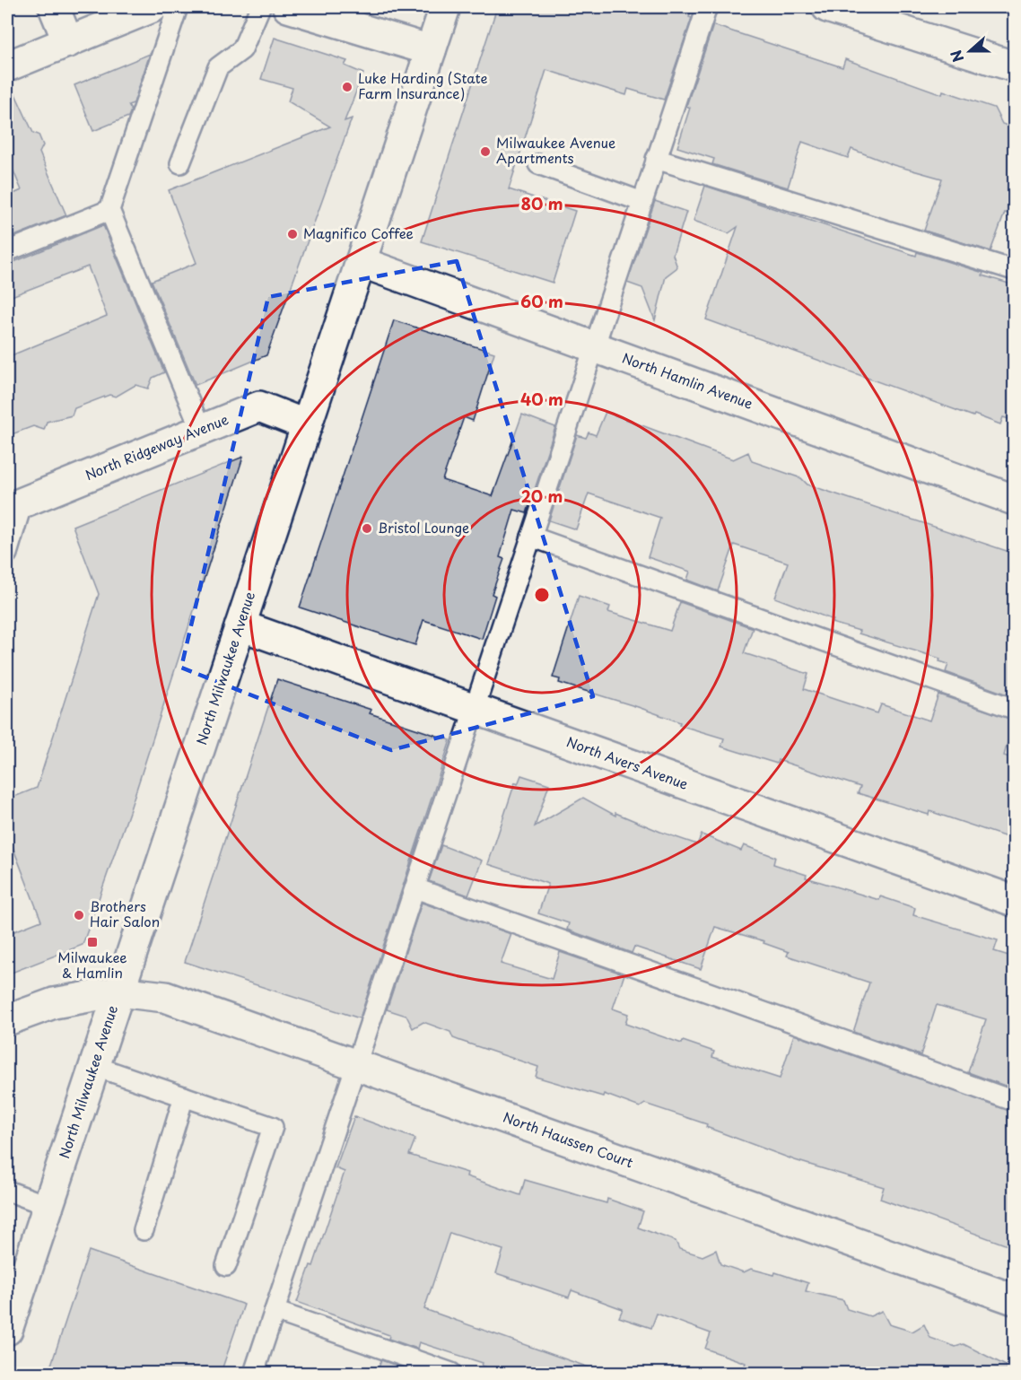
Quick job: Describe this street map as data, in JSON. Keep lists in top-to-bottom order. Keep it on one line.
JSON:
{"streets":{"street":["North Hamlin Avenue","North Ridgeway Avenue","North Milwaukee Avenue","North Avers Avenue","North Haussen Court"]},"crossings":[["North Hamlin Avenue","North Milwaukee Avenue"],["North Ridgeway Avenue","North Milwaukee Avenue"],["North Milwaukee Avenue","North Avers Avenue"],["North Milwaukee Avenue","North Haussen Court"]],"places":{"other":["Luke Harding (State Farm Insurance)","Milwaukee Avenue Apartments","Magnifico Coffee","Bristol Lounge","Brothers Hair Salon"],"transit":["Milwaukee & Hamlin"]},"north":"left","rings":["80 m","60 m","40 m","20 m"]}
